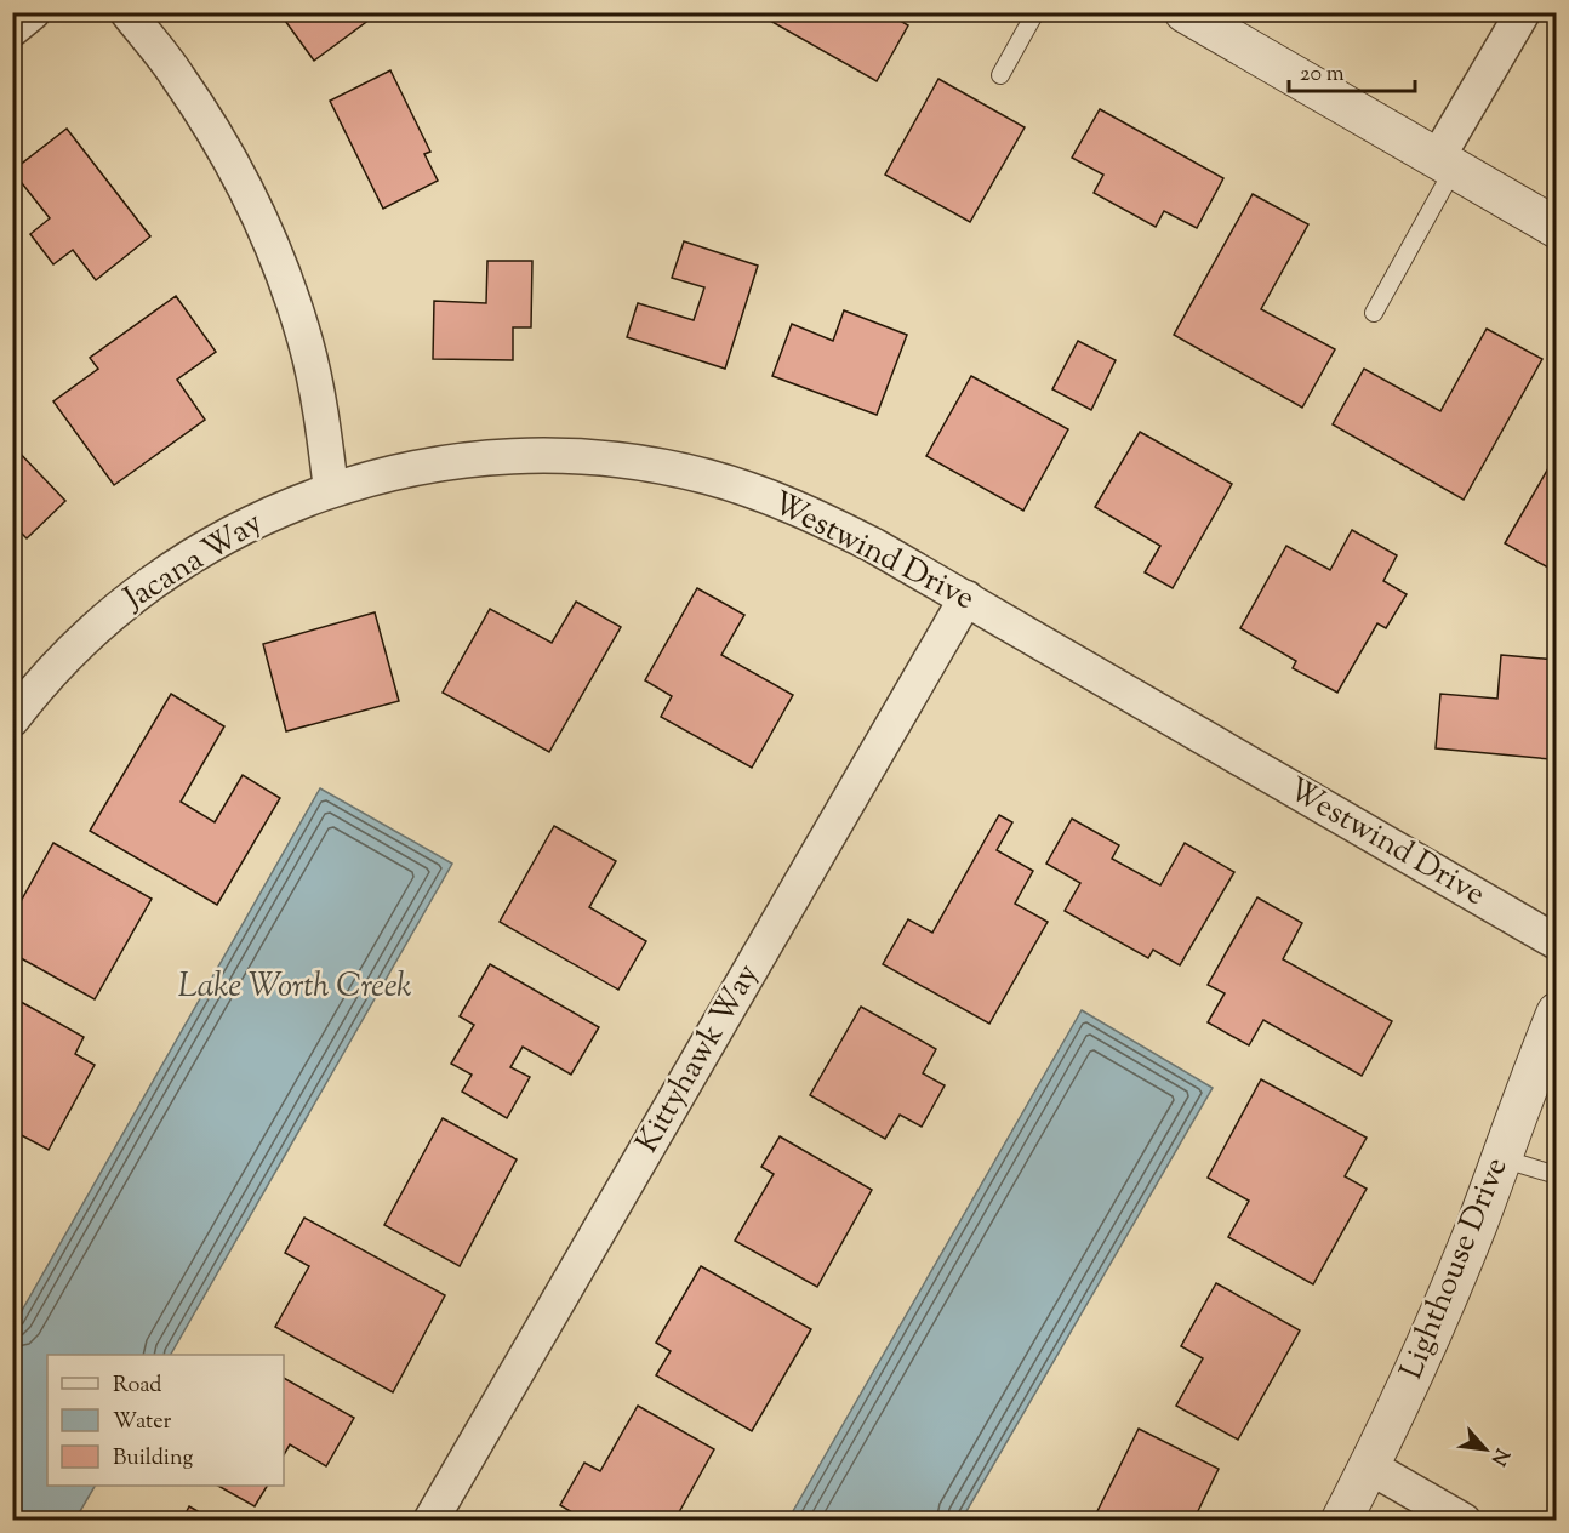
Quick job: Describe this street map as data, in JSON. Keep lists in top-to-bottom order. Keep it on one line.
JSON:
{"streets":{"street":["Westwind Drive","Jacana Way","Kittyhawk Way","Lighthouse Drive"]},"crossings":[["Westwind Drive","Jacana Way"],["Westwind Drive","Kittyhawk Way"]],"water":["Lake Worth Creek"],"legend":["Road","Water","Building"],"scale_bar":"20 m","north":"bottom right"}
